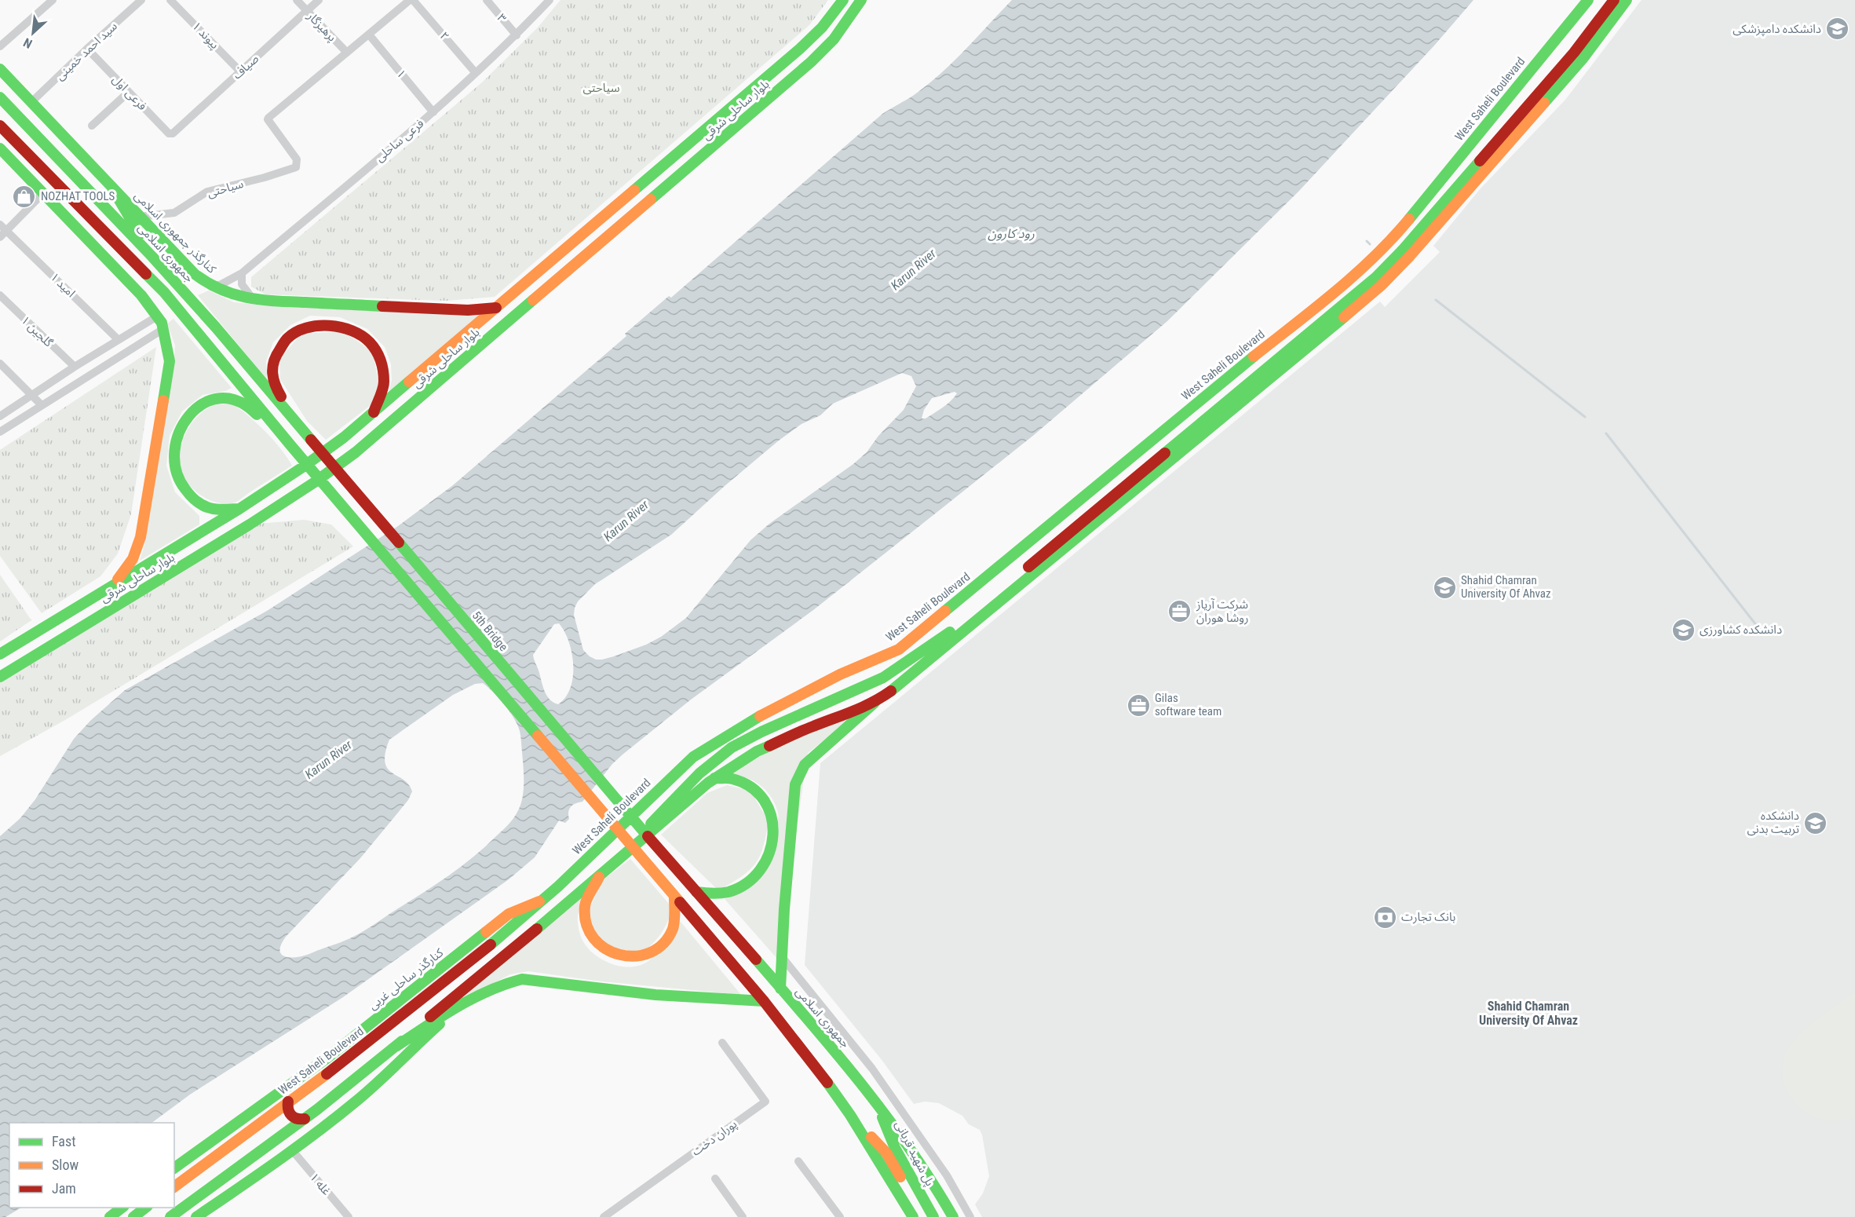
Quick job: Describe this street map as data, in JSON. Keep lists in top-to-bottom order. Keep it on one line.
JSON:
{"streets":{"main road":["West Saheli Boulevard","بلوار ساحلی شرقی","کنارگذر جمهوری اسلامی","جمهوری اسلامی","5th Bridge","کنارگذر ساحلی غربی","پل شهید قربانی"],"street":["۳","پرهیزگار","پیوند ۱","۲","سید احمد خمینی","صیاف","۱","فرعی اول","فرعی ساحلی","سیاحتی","امید ۱","گلجین ۱","پوران دخت","غله ۱"]},"crossings":[["۳","فرعی ساحلی"],["پرهیزگار","صیاف"],["پرهیزگار","سیاحتی"],["پیوند ۱","صیاف"],["۲","فرعی ساحلی"],["۲","سیاحتی"],["سید احمد خمینی","فرعی اول"],["سید احمد خمینی","کنارگذر جمهوری اسلامی"],["صیاف","فرعی اول"],["۱","فرعی ساحلی"],["۱","سیاحتی"],["West Saheli Boulevard","کنارگذر ساحلی غربی"],["بلوار ساحلی شرقی","کنارگذر جمهوری اسلامی"],["فرعی ساحلی","کنارگذر جمهوری اسلامی"],["سیاحتی","کنارگذر جمهوری اسلامی"],["جمهوری اسلامی","5th Bridge"],["جمهوری اسلامی","پل شهید قربانی"]],"districts":["Shahid Chamran University Of Ahvaz"],"water":["رود کارون","Karun River"],"parks":["سیاحتی"],"places":{"school or university":["دانشکده دامپزشکی","Shahid Chamran University Of Ahvaz","دانشکده کشاورزی","دانشکده تربیت بدنی"],"shop":["NOZHAT TOOLS"],"office":["شرکت آریاز روشا هوران","Gilas software team"],"bank":["بانک تجارت"]},"legend":["Fast","Slow","Jam"],"north":"bottom left"}
